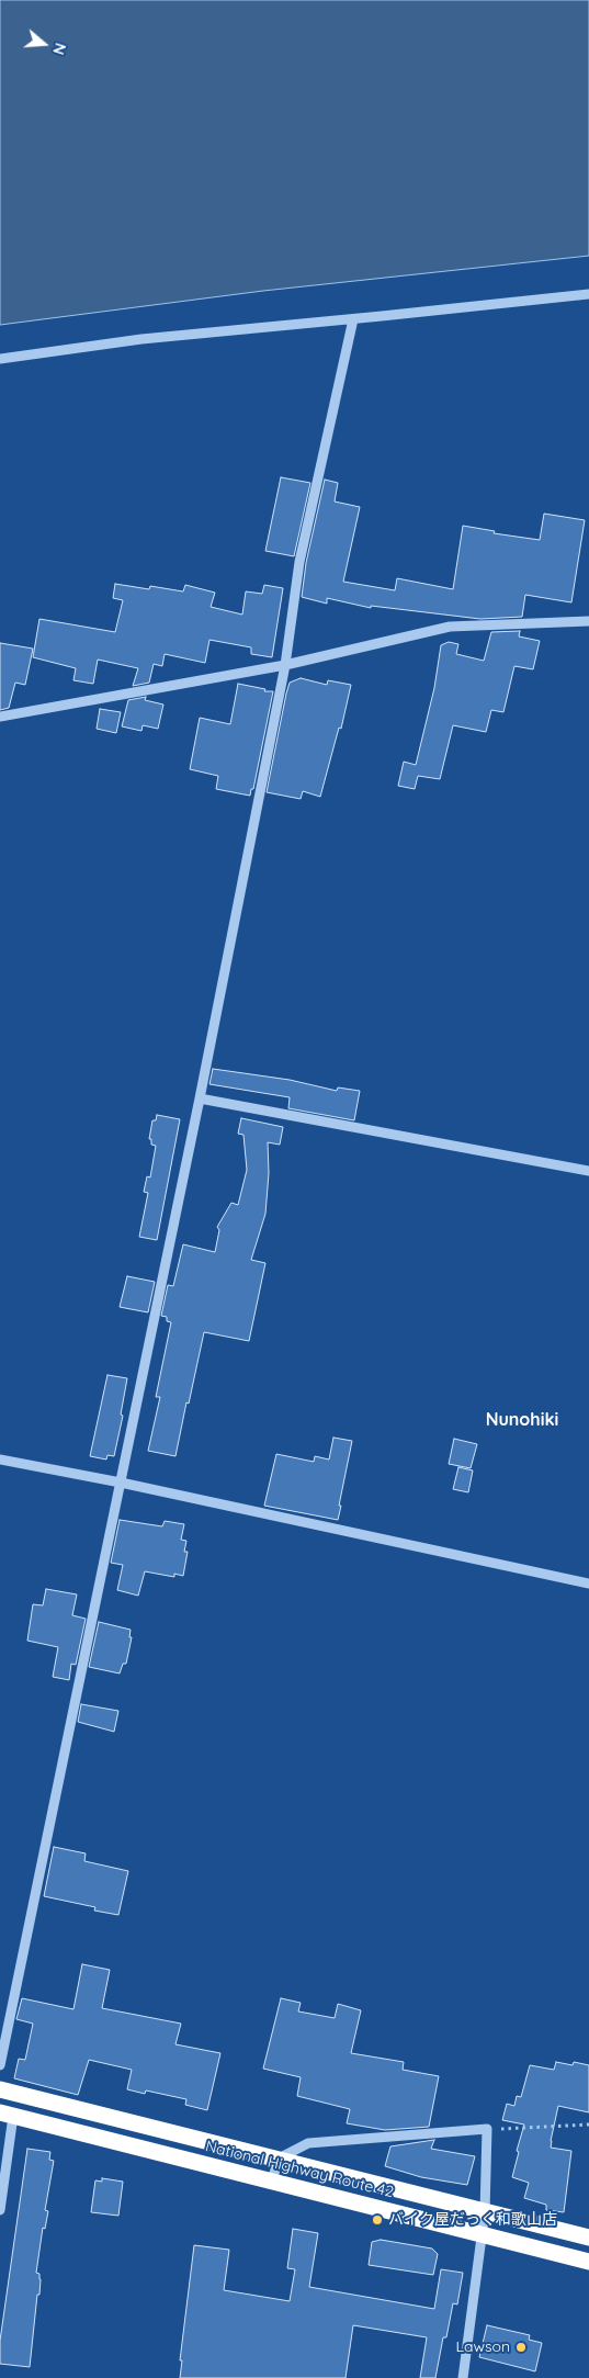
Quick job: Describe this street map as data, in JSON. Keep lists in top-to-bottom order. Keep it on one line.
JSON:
{"streets":{"highway":["National Highway Route 42"]},"districts":["Nunohiki"],"places":["バイク屋だっく和歌山店","Lawson"],"north":"right"}
